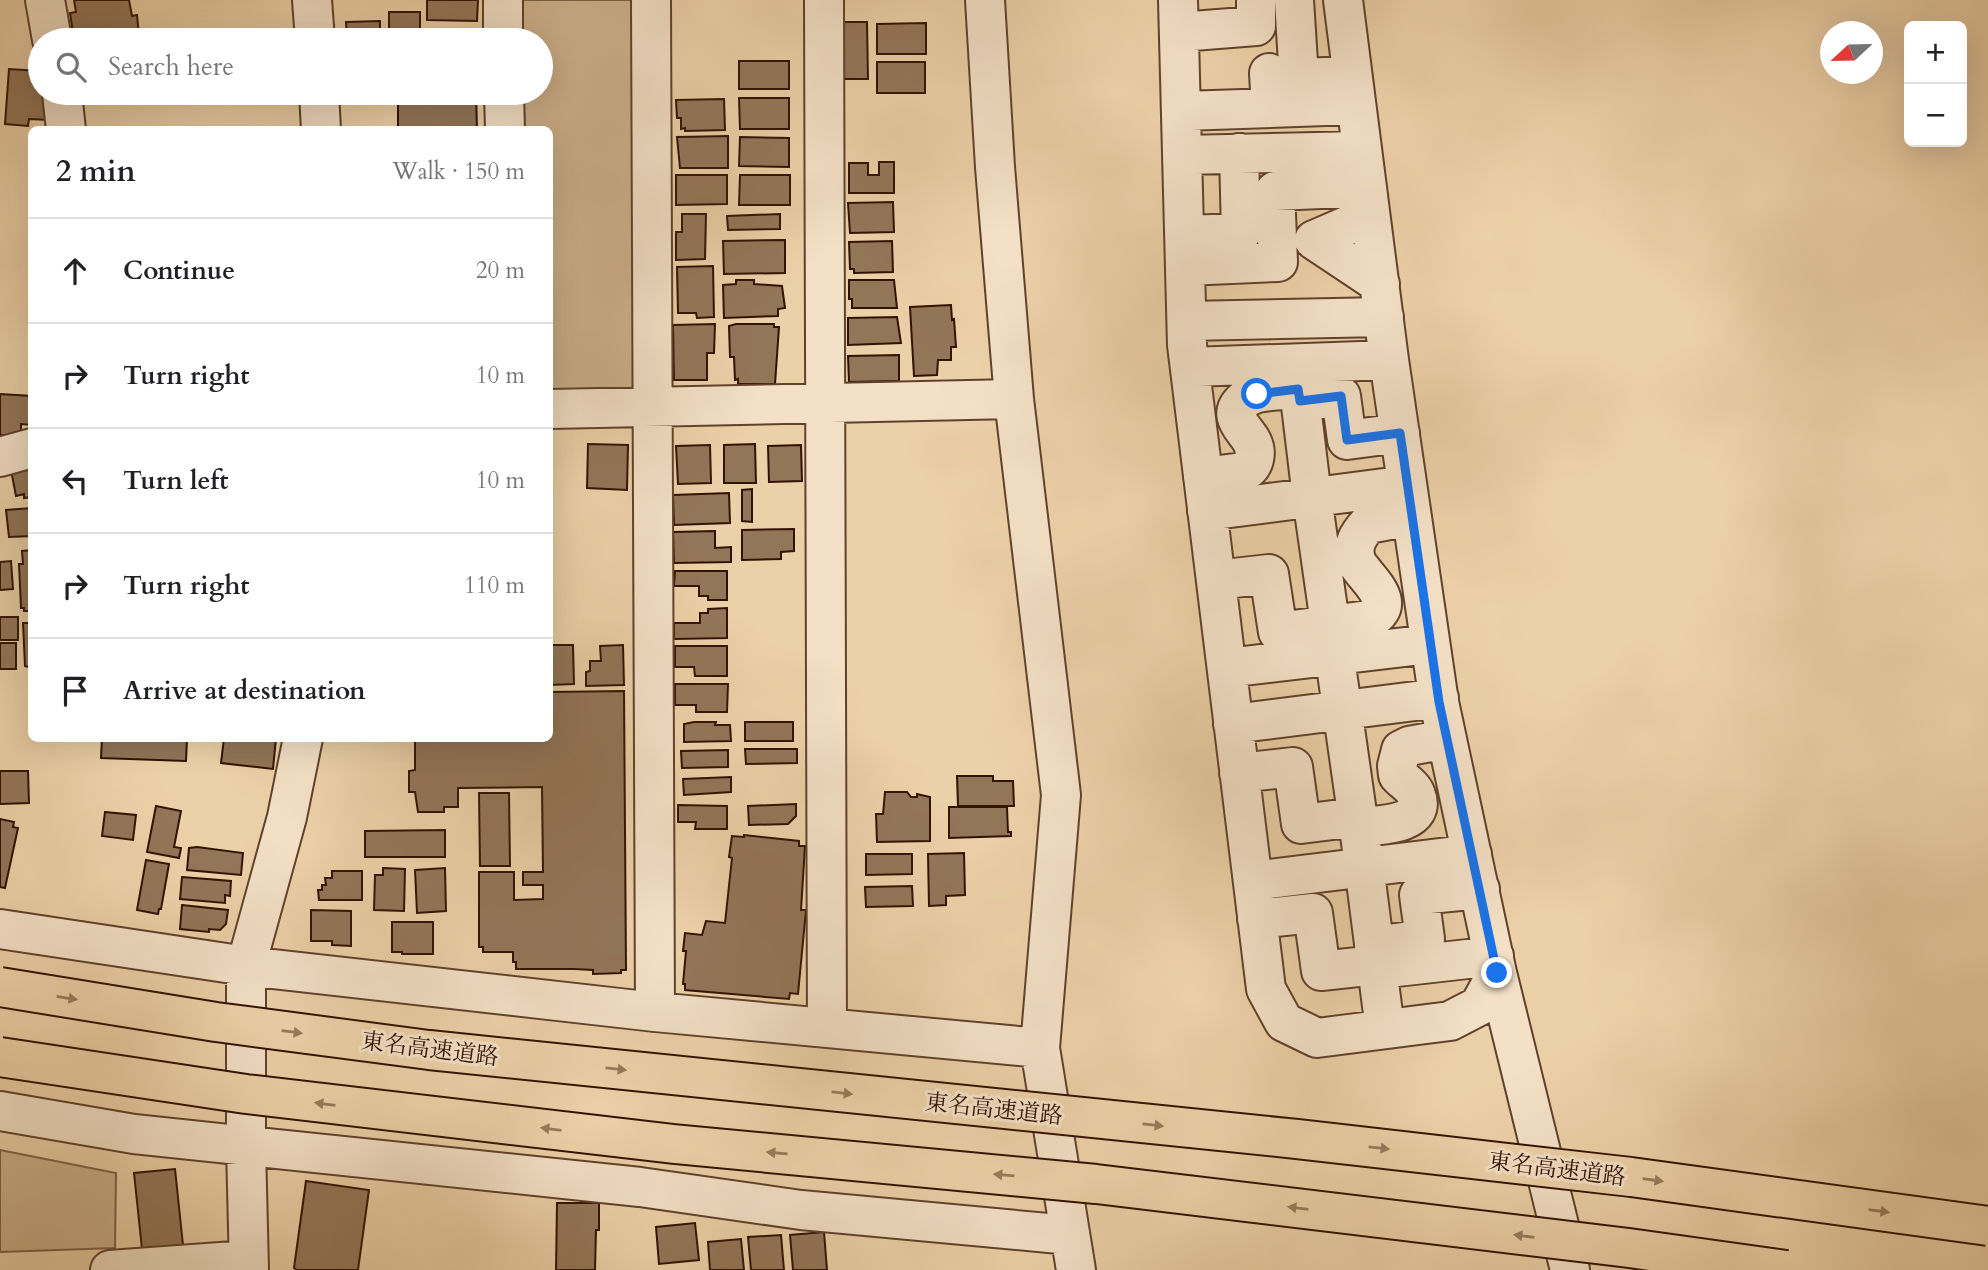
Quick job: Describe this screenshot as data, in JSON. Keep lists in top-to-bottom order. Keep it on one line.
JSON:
{"streets":{"highway":["東名高速道路"]},"north":"left","page":{"map_buttons":["+","−"],"search":"Search here","heading":["2 min","Walk · 150 m"],"list":[["Continue","20 m"],["Turn right","10 m"],["Turn left","10 m"],["Turn right","110 m"],"Arrive at destination"]}}
